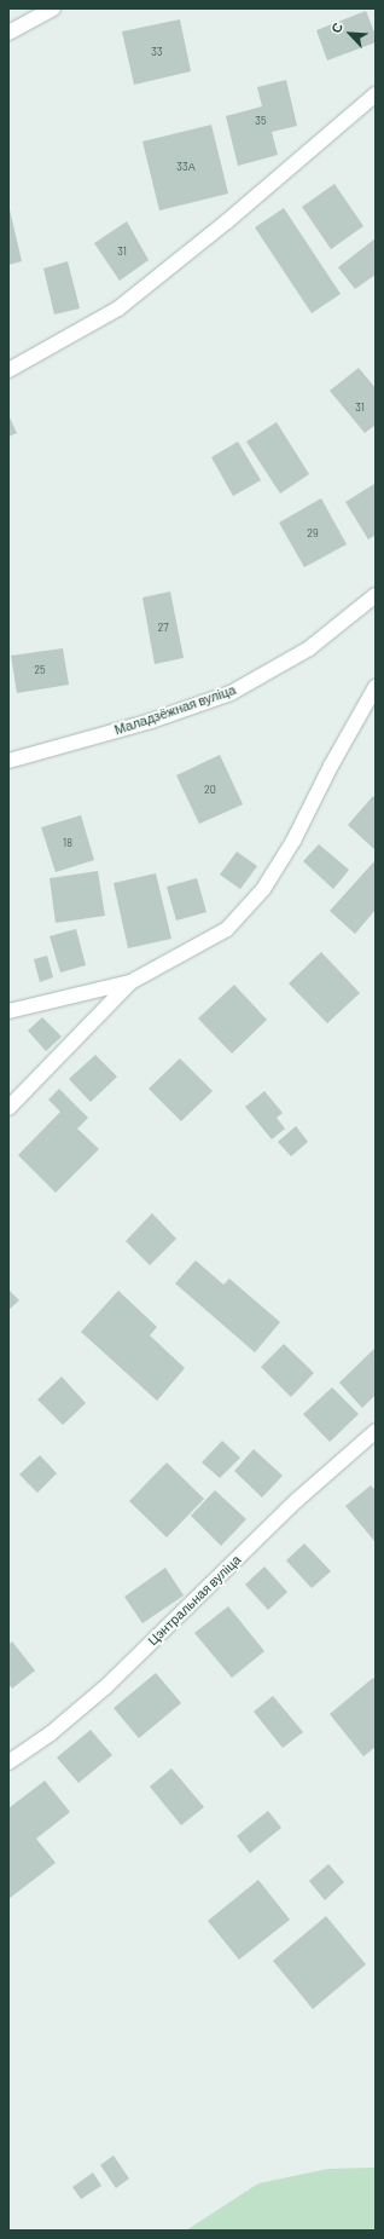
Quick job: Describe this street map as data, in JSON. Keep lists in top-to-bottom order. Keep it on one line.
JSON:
{"streets":{"street":["Маладзёжная вуліца","Цэнтральная вуліца"]},"house_numbers":["33","35","33А","31","31","29","27","25","20","18"],"north":"top left"}
